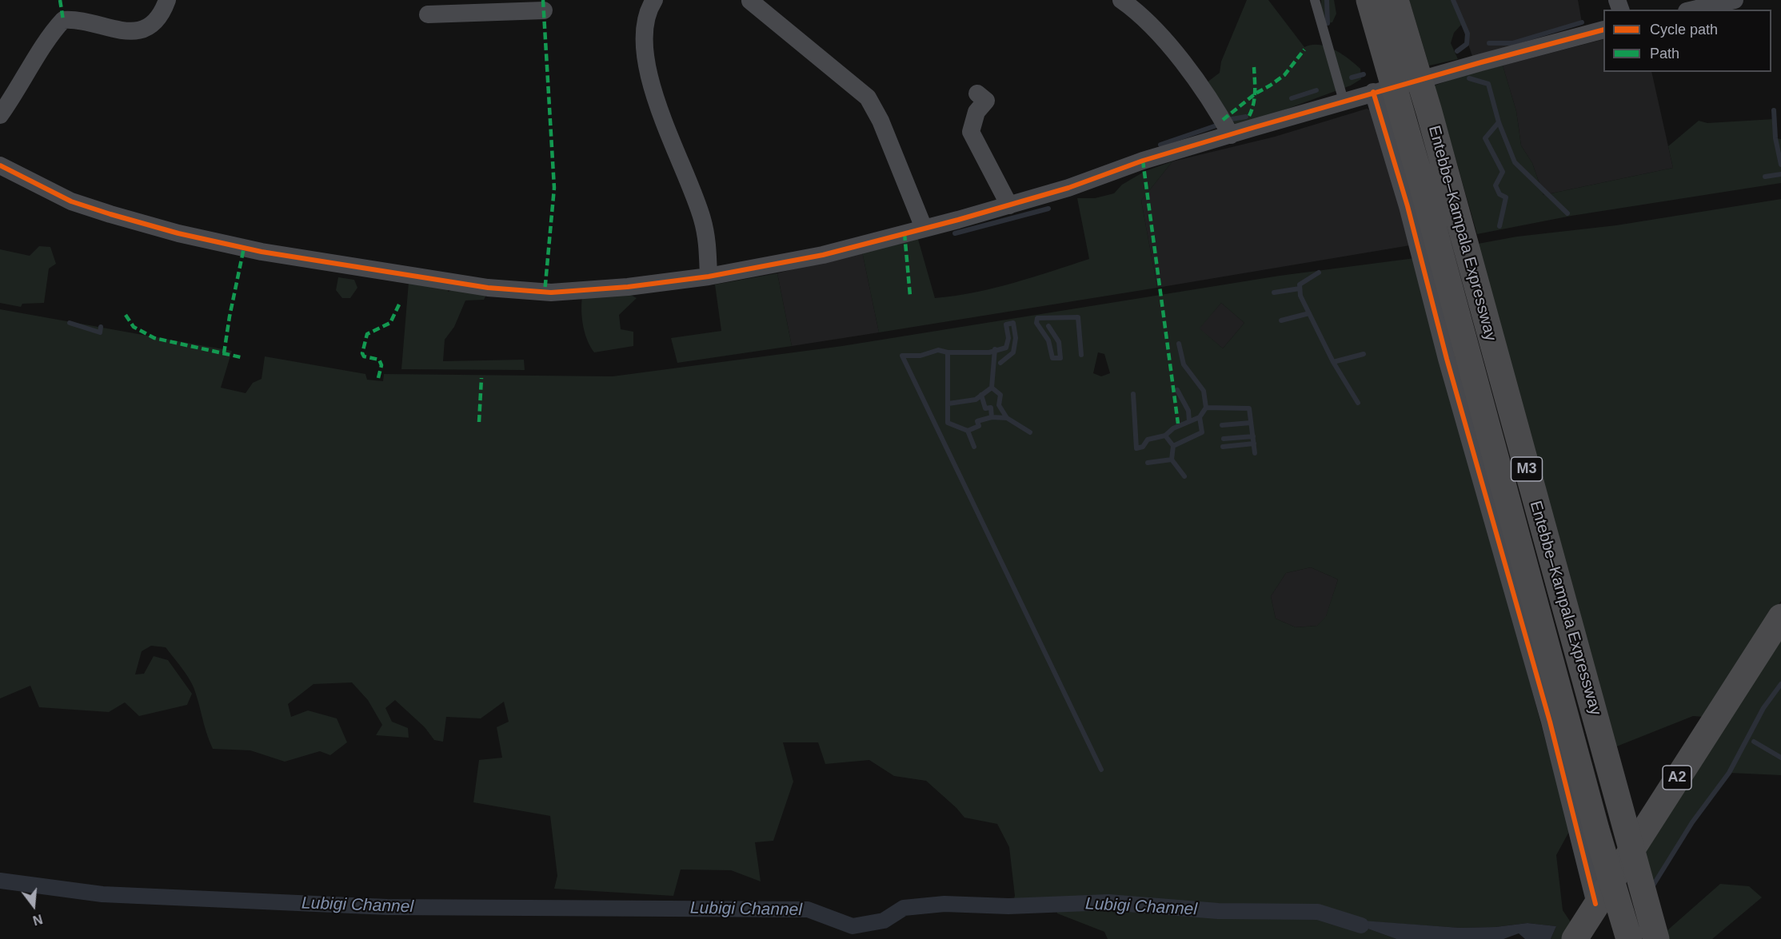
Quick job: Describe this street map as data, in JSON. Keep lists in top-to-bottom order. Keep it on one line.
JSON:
{"streets":{"highway":["Entebbe–Kampala Expressway","M3","A2"]},"water":["Lubigi Channel"],"legend":["Cycle path","Path"],"north":"bottom"}
